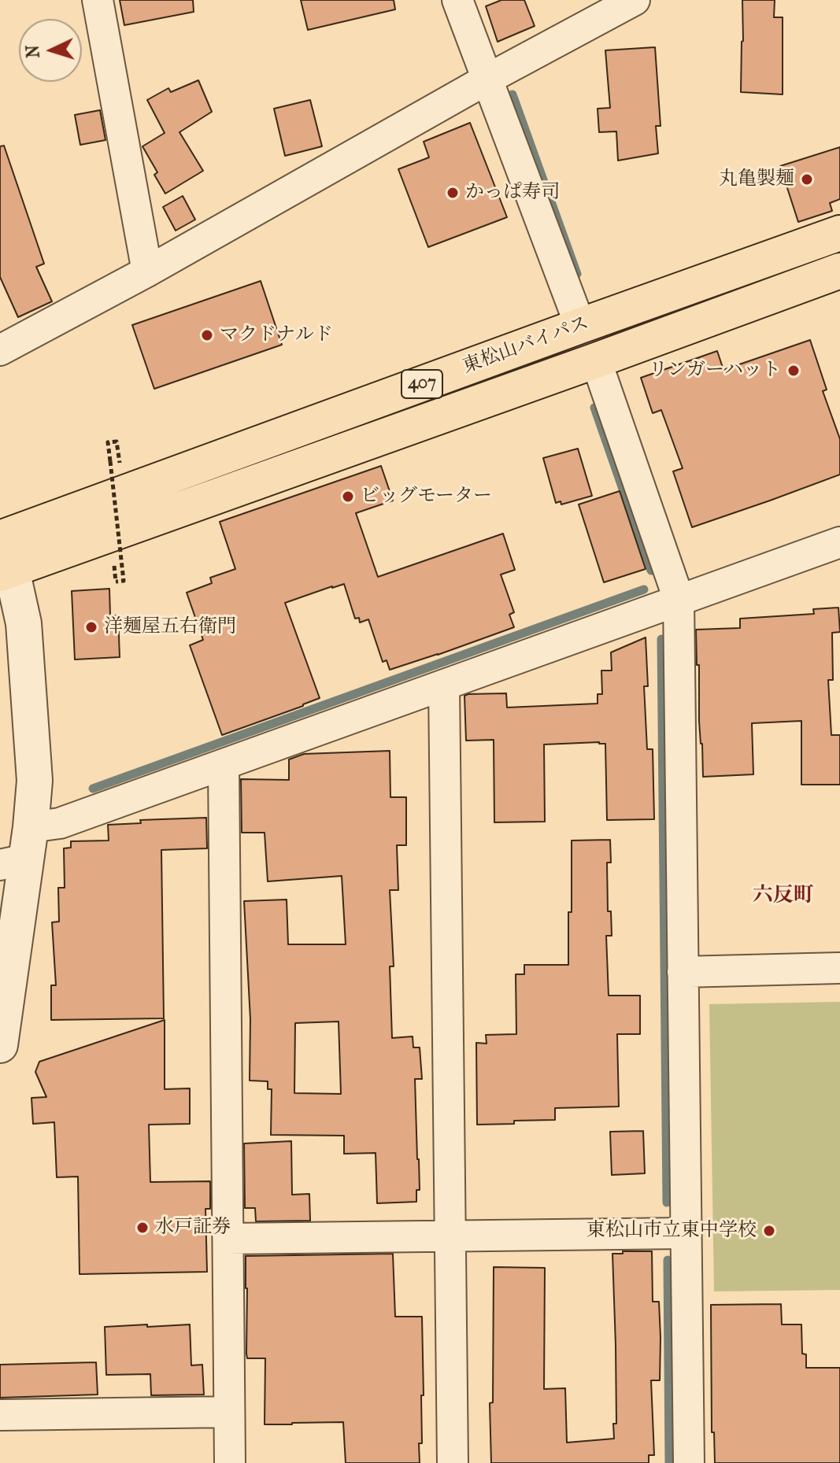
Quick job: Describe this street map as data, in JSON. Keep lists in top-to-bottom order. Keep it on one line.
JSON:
{"streets":{"highway":["東松山バイパス","407"]},"districts":["六反町"],"places":["丸亀製麺","かっぱ寿司","マクドナルド","リンガーハット","ビッグモーター","洋麺屋五右衛門","水戸証券","東松山市立東中学校"],"north":"left"}
